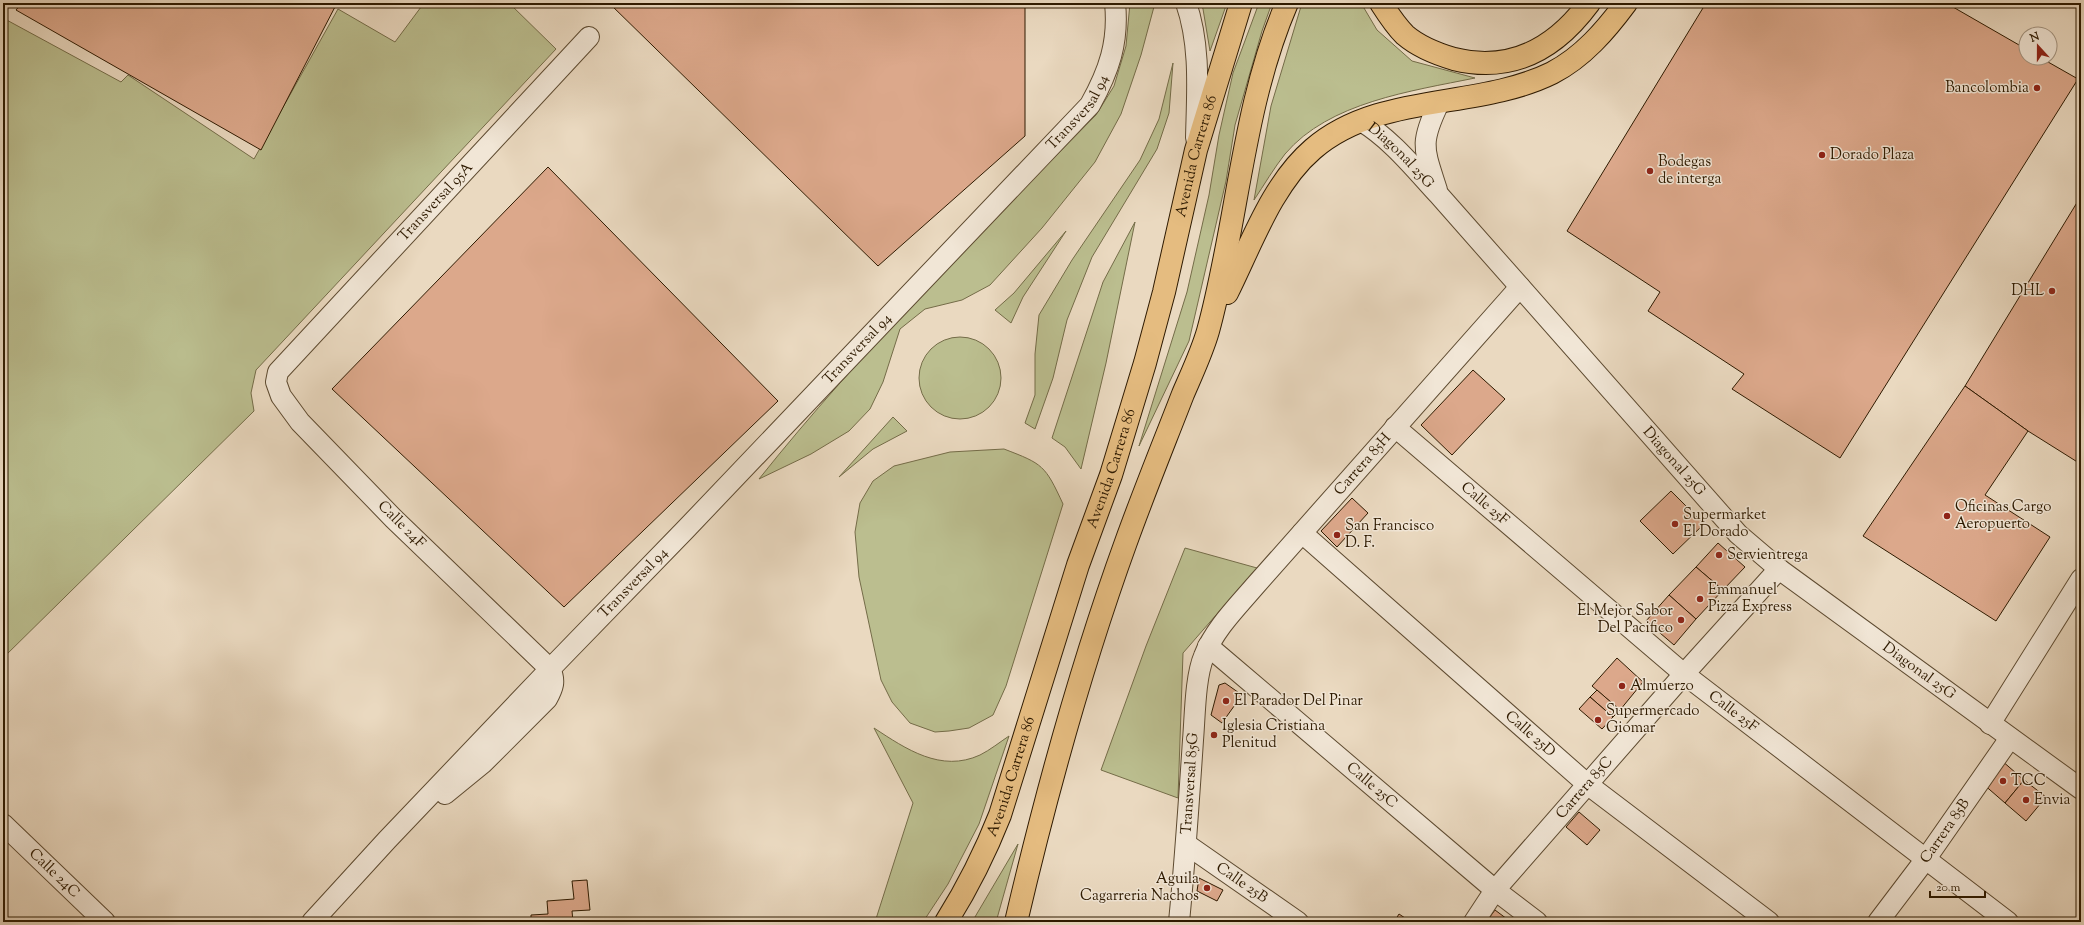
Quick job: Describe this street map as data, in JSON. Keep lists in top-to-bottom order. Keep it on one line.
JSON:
{"streets":{"main road":["Avenida Carrera 86"],"street":["Transversal 94","Diagonal 25G","Transversal 95A","Carrera 85H","Calle 25F","Calle 24F","Calle 25D","Transversal 85G","Calle 25C","Carrera 85C","Carrera 85B","Calle 24C","Calle 25B"]},"crossings":[["Transversal 94","Calle 24F"],["Diagonal 25G","Carrera 85H"],["Diagonal 25G","Carrera 85C"],["Diagonal 25G","Carrera 85B"],["Transversal 95A","Calle 24F"],["Carrera 85H","Calle 25F"],["Carrera 85H","Calle 25D"],["Carrera 85H","Transversal 85G"],["Carrera 85H","Calle 25C"],["Calle 25F","Carrera 85C"],["Calle 25F","Carrera 85B"],["Calle 25D","Carrera 85C"],["Transversal 85G","Calle 25C"],["Transversal 85G","Calle 25B"],["Calle 25C","Carrera 85C"]],"places":["Bancolombia","Dorado Plaza","Bodegas de interga","DHL","Oficinas Cargo Aeropuerto","Supermarket El Dorado","San Francisco D. F.","Servientrega","Emmanuel Pizza Express","El Mejor Sabor Del Pacifico","Almuerzo","El Parador Del Pinar","Supermercado Giomar","Iglesia Cristiana Plenitud","TCC","Envia","Aguila Cagarreria Nachos"],"scale_bar":"20 m","north":"top"}
